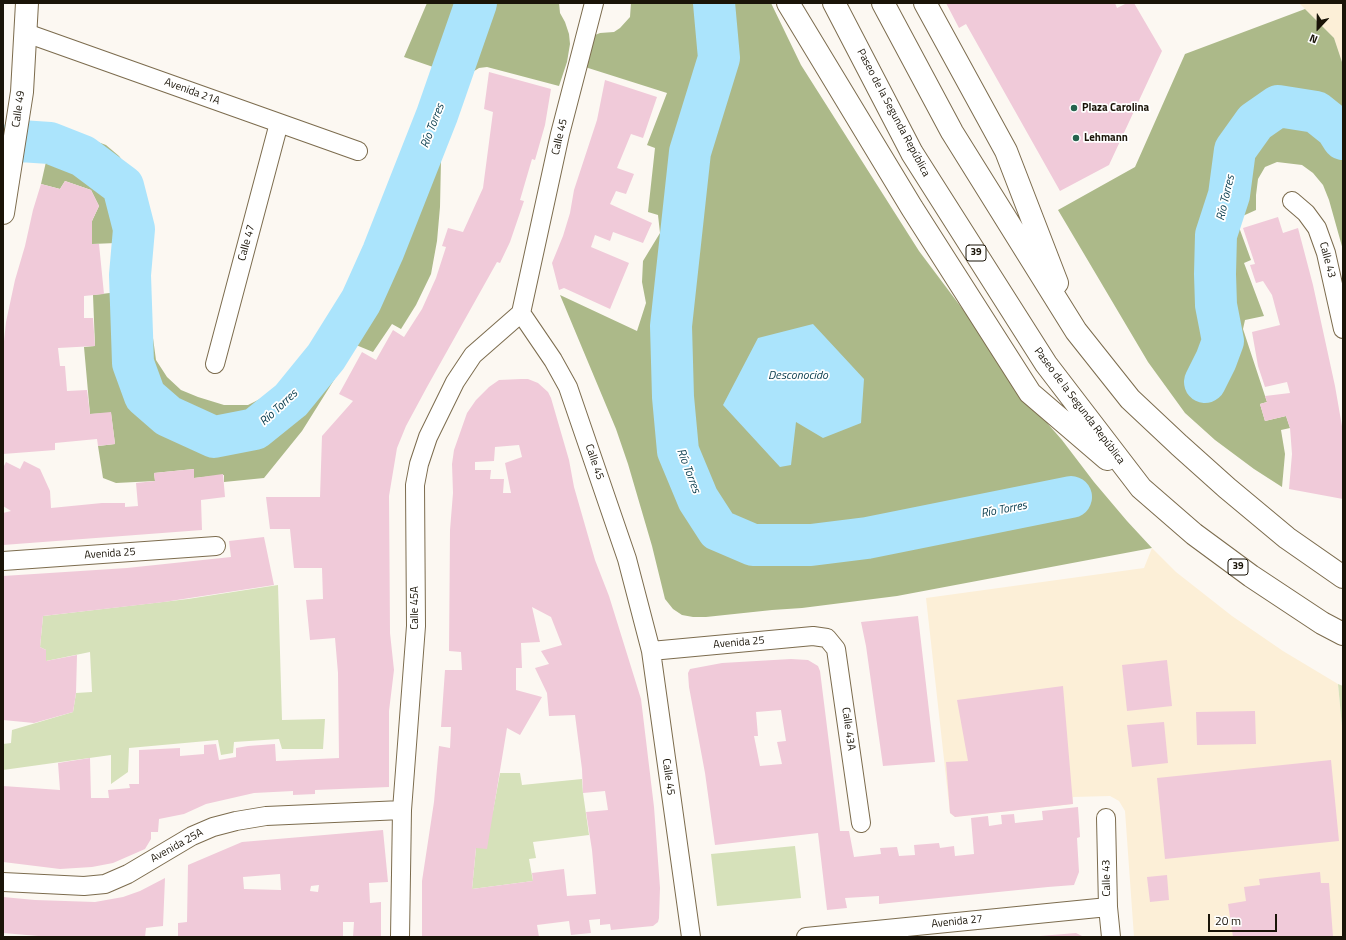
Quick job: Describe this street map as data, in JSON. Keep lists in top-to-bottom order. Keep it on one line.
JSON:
{"streets":{"main road":["Calle 49","Paseo de la Segunda República","39"],"street":["Avenida 21A","Calle 45","Calle 47","Calle 43","Avenida 25","Calle 45A","Calle 43A","Avenida 25A","Avenida 27"]},"crossings":[["Avenida 21A","Calle 49"],["Avenida 21A","Calle 47"],["Calle 45","Avenida 25"],["Calle 45","Calle 45A"],["Calle 43","Avenida 27"],["Avenida 25","Calle 43A"],["Calle 45A","Avenida 25A"]],"water":["Río Torres","Desconocido"],"places":["Plaza Carolina","Lehmann"],"scale_bar":"20 m","north":"bottom"}
